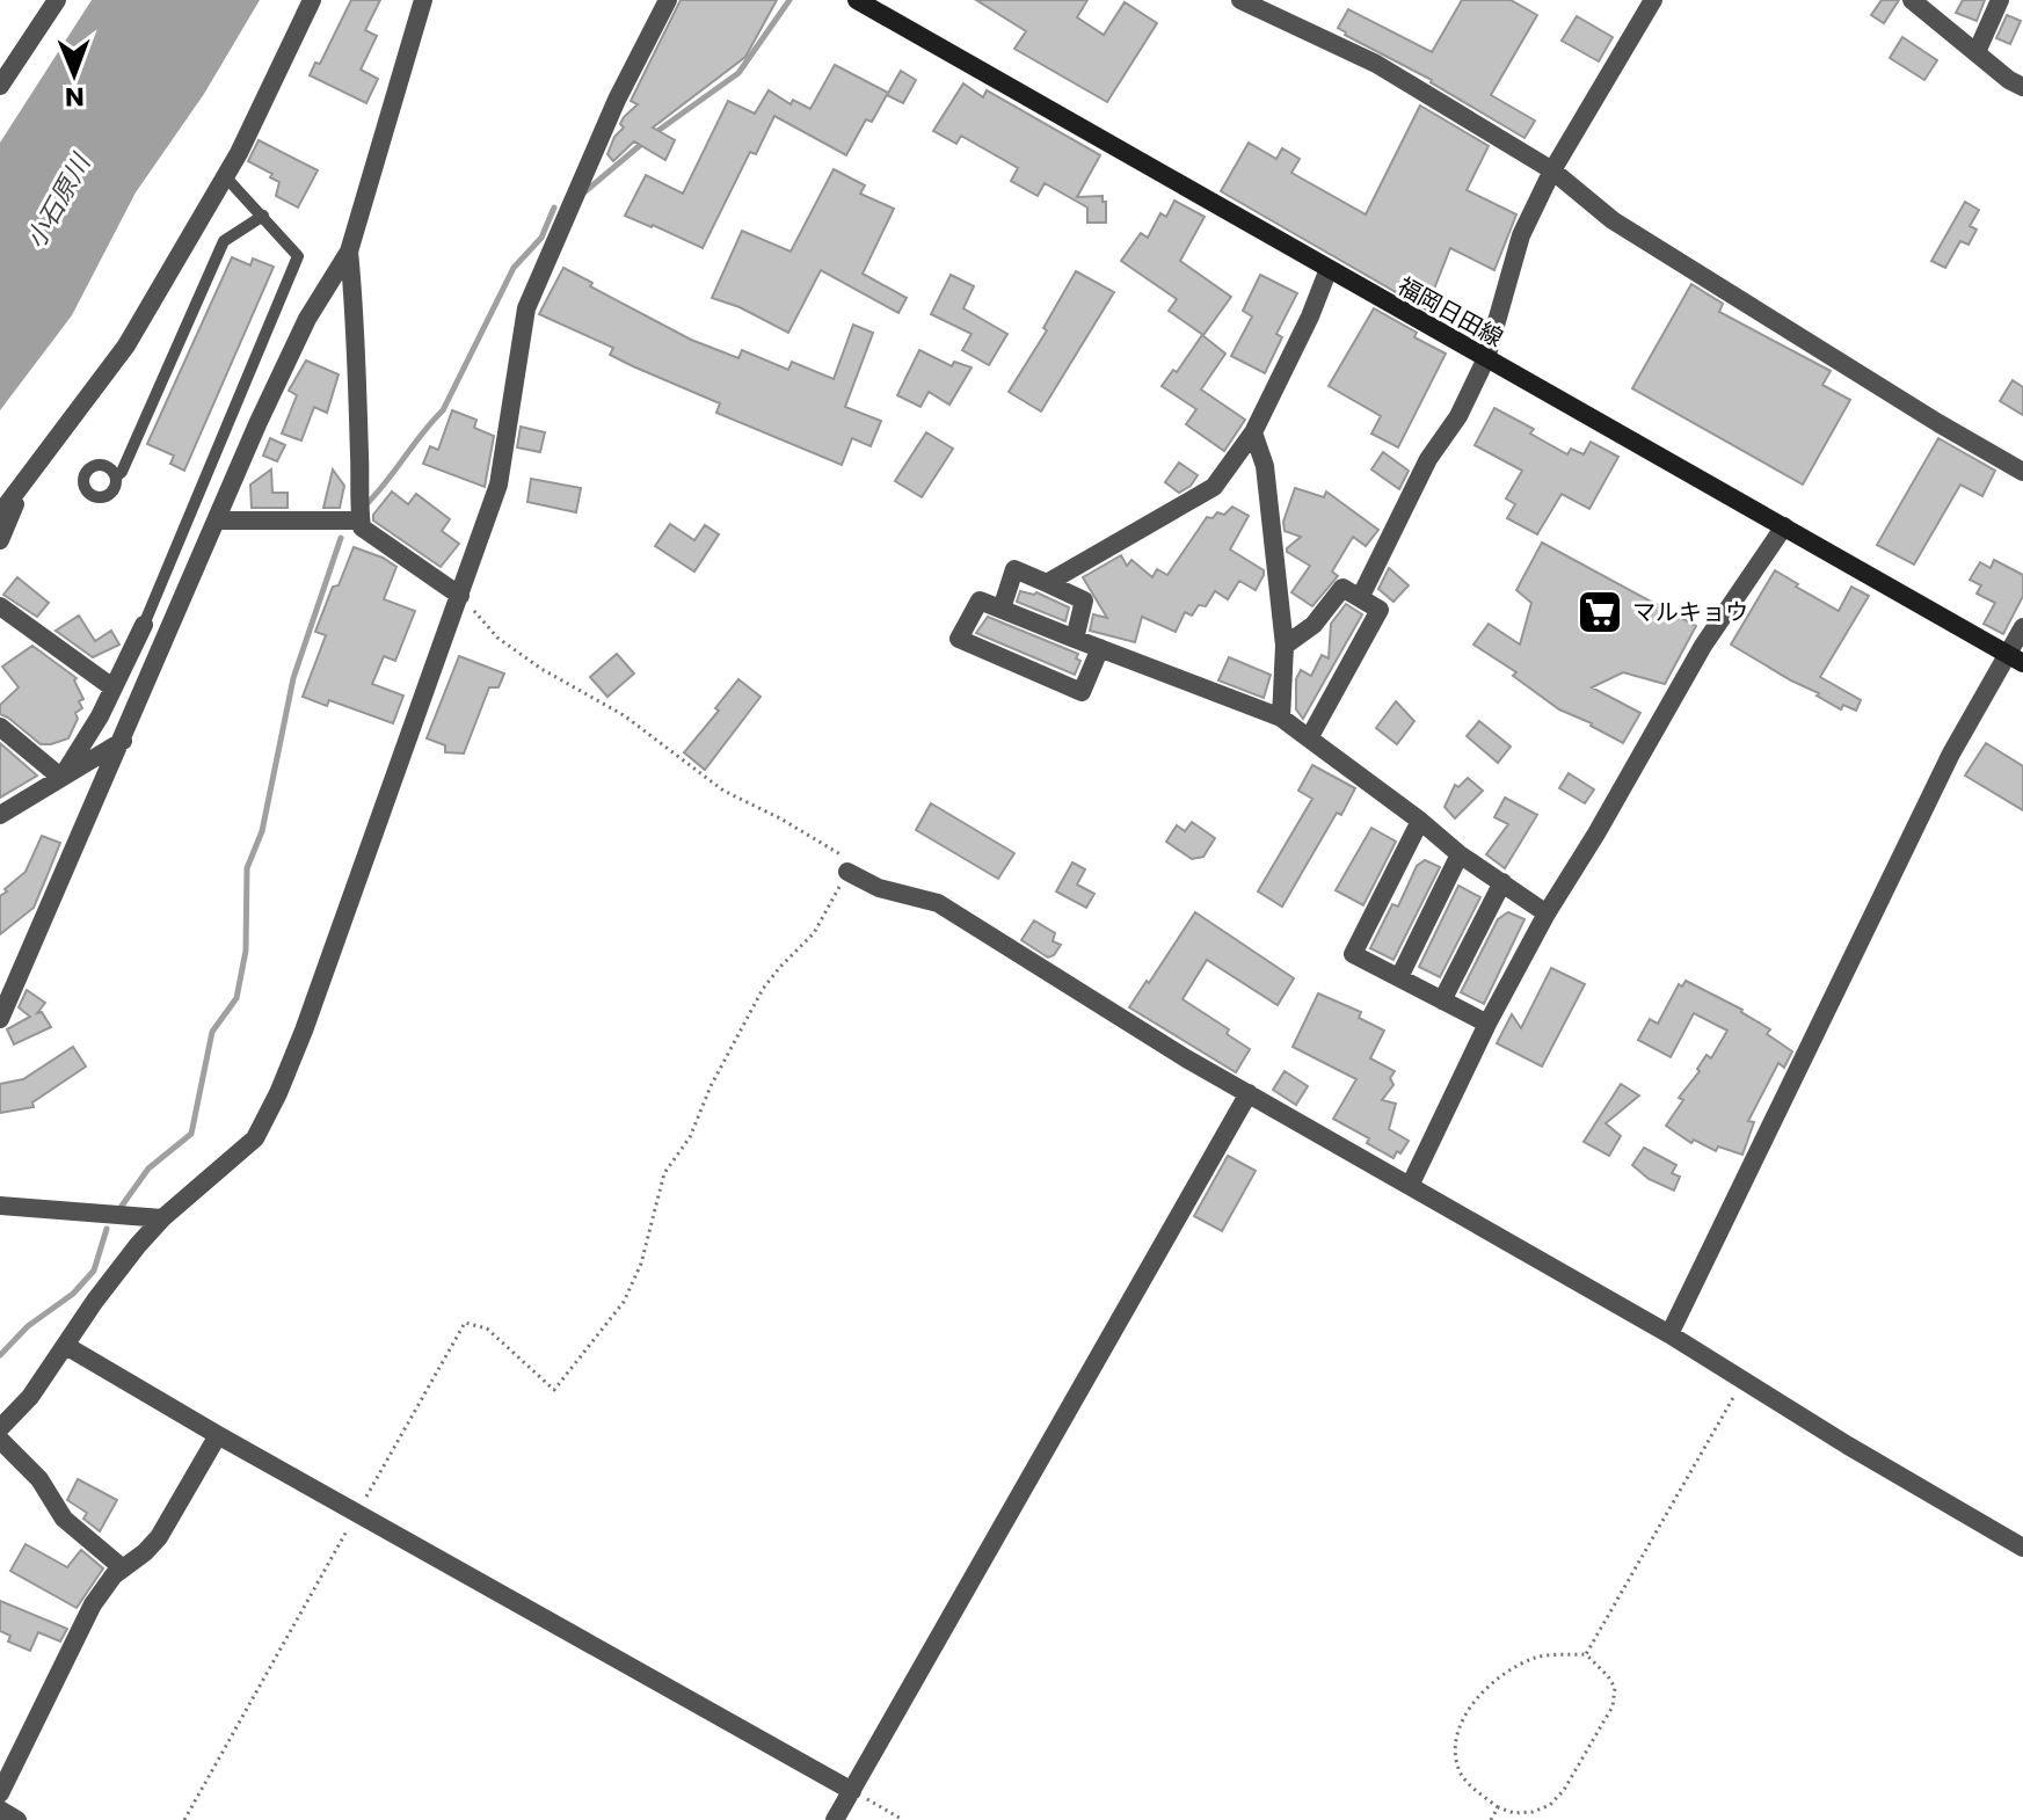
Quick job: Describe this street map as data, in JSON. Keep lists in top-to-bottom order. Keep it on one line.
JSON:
{"streets":{"main road":["福岡日田線"]},"water":["小石原川"],"places":{"supermarket":["マルキョウ"]},"north":"bottom"}
